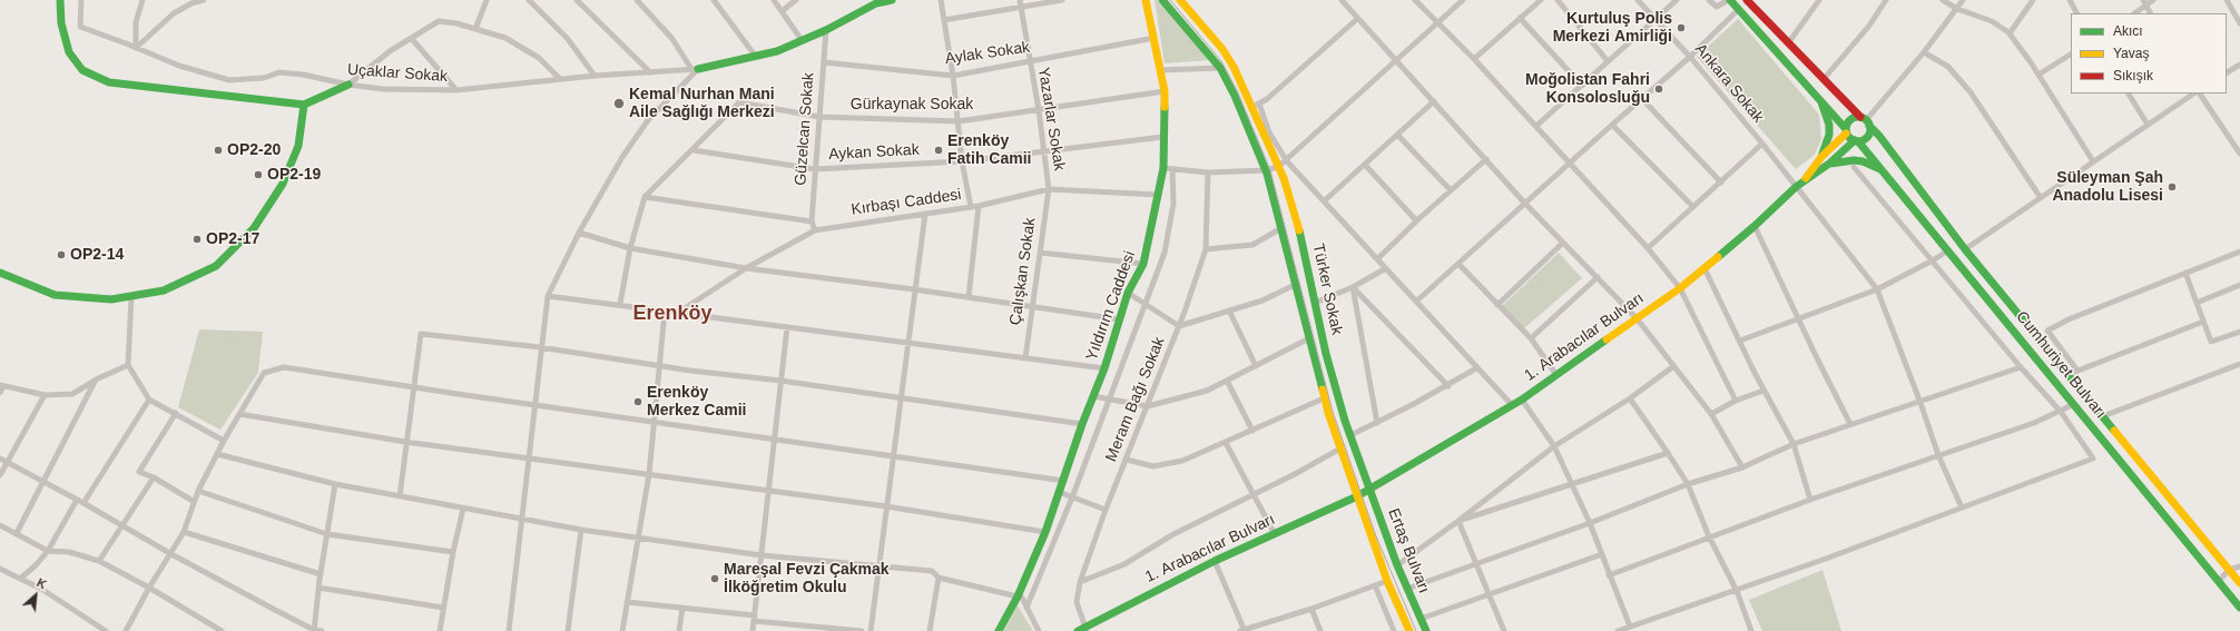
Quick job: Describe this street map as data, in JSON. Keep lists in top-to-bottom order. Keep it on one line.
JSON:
{"streets":{"main road":["Türker Sokak","Yıldırım Caddesi","1. Arabacılar Bulvarı","Cumhuriyet Bulvarı","Ertaş Bulvarı"],"street":["Aylak Sokak","Uçaklar Sokak","Ankara Sokak","Gürkaynak Sokak","Yazarlar Sokak","Güzelcan Sokak","Aykan Sokak","Kırbaşı Caddesi","Çalışkan Sokak","Meram Bağı Sokak"]},"crossings":[["Aylak Sokak","Yazarlar Sokak"],["Aylak Sokak","Güzelcan Sokak"],["Aylak Sokak","Yıldırım Caddesi"],["Ankara Sokak","1. Arabacılar Bulvarı"],["Gürkaynak Sokak","Yazarlar Sokak"],["Gürkaynak Sokak","Güzelcan Sokak"],["Gürkaynak Sokak","Aykan Sokak"],["Gürkaynak Sokak","Yıldırım Caddesi"],["Yazarlar Sokak","Aykan Sokak"],["Yazarlar Sokak","Kırbaşı Caddesi"],["Yazarlar Sokak","Çalışkan Sokak"],["Güzelcan Sokak","Aykan Sokak"],["Güzelcan Sokak","Kırbaşı Caddesi"],["Aykan Sokak","Yıldırım Caddesi"],["Kırbaşı Caddesi","Çalışkan Sokak"],["Kırbaşı Caddesi","Yıldırım Caddesi"],["Türker Sokak","Ertaş Bulvarı"],["1. Arabacılar Bulvarı","Cumhuriyet Bulvarı"],["1. Arabacılar Bulvarı","Meram Bağı Sokak"],["1. Arabacılar Bulvarı","Ertaş Bulvarı"]],"districts":["Erenköy"],"places":["Kurtuluş Polis Merkezi Amirliği","Moğolistan Fahri Konsolosluğu","Kemal Nurhan Mani Aile Sağlığı Merkezi","OP2-20","Erenköy Fatih Camii","OP2-19","Süleyman Şah Anadolu Lisesi","OP2-17","OP2-14","Erenköy Merkez Camii","Mareşal Fevzi Çakmak İlköğretim Okulu"],"legend":["Akıcı","Yavaş","Sıkışık"],"north":"top right"}
